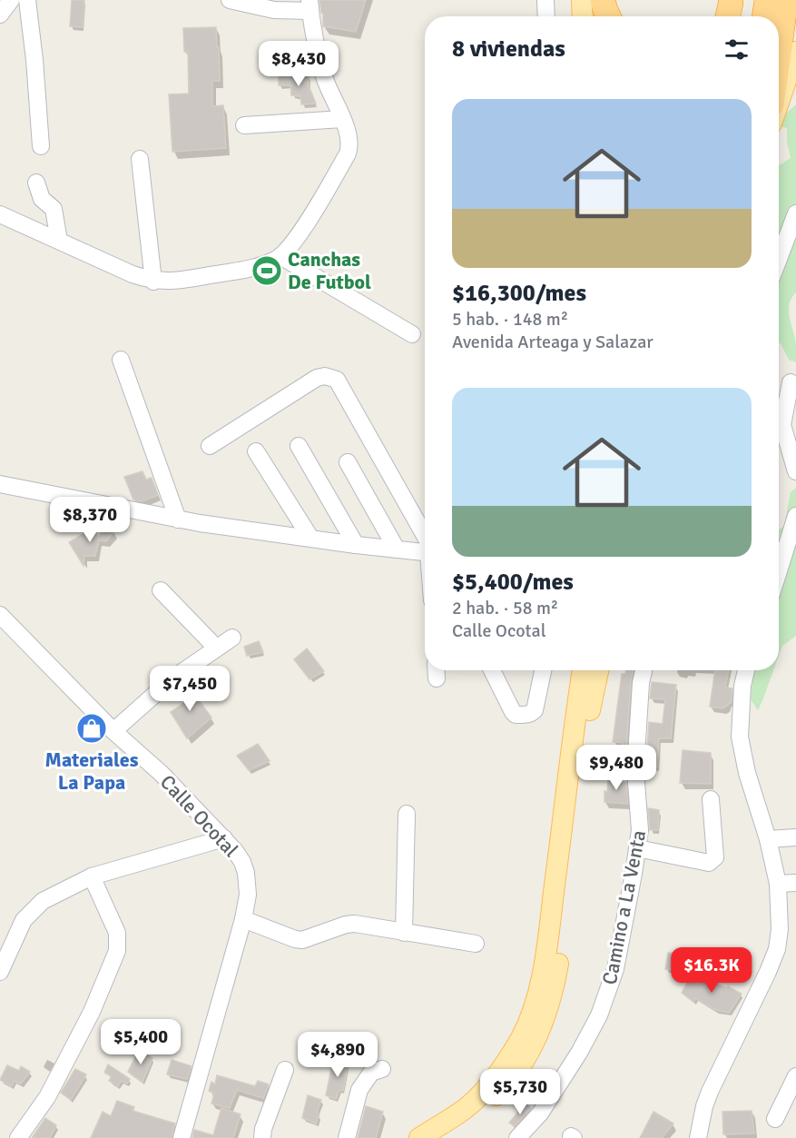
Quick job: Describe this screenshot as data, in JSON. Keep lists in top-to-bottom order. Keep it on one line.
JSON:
{"streets":{"street":["Calle Ocotal","Camino a La Venta"]},"places":{"sports":["Canchas De Futbol"],"shop":["Materiales La Papa"]},"page":{"heading":"8 viviendas","price":["$8,430","$8,370","$7,450","$9,480","$16.3K","$5,400","$4,890","$5,730"],"list":[{"name":"$16,300/mes","note":"5 hab. · 148 m² · Avenida Arteaga y Salazar"},{"name":"$5,400/mes","note":"2 hab. · 58 m² · Calle Ocotal"}]}}
